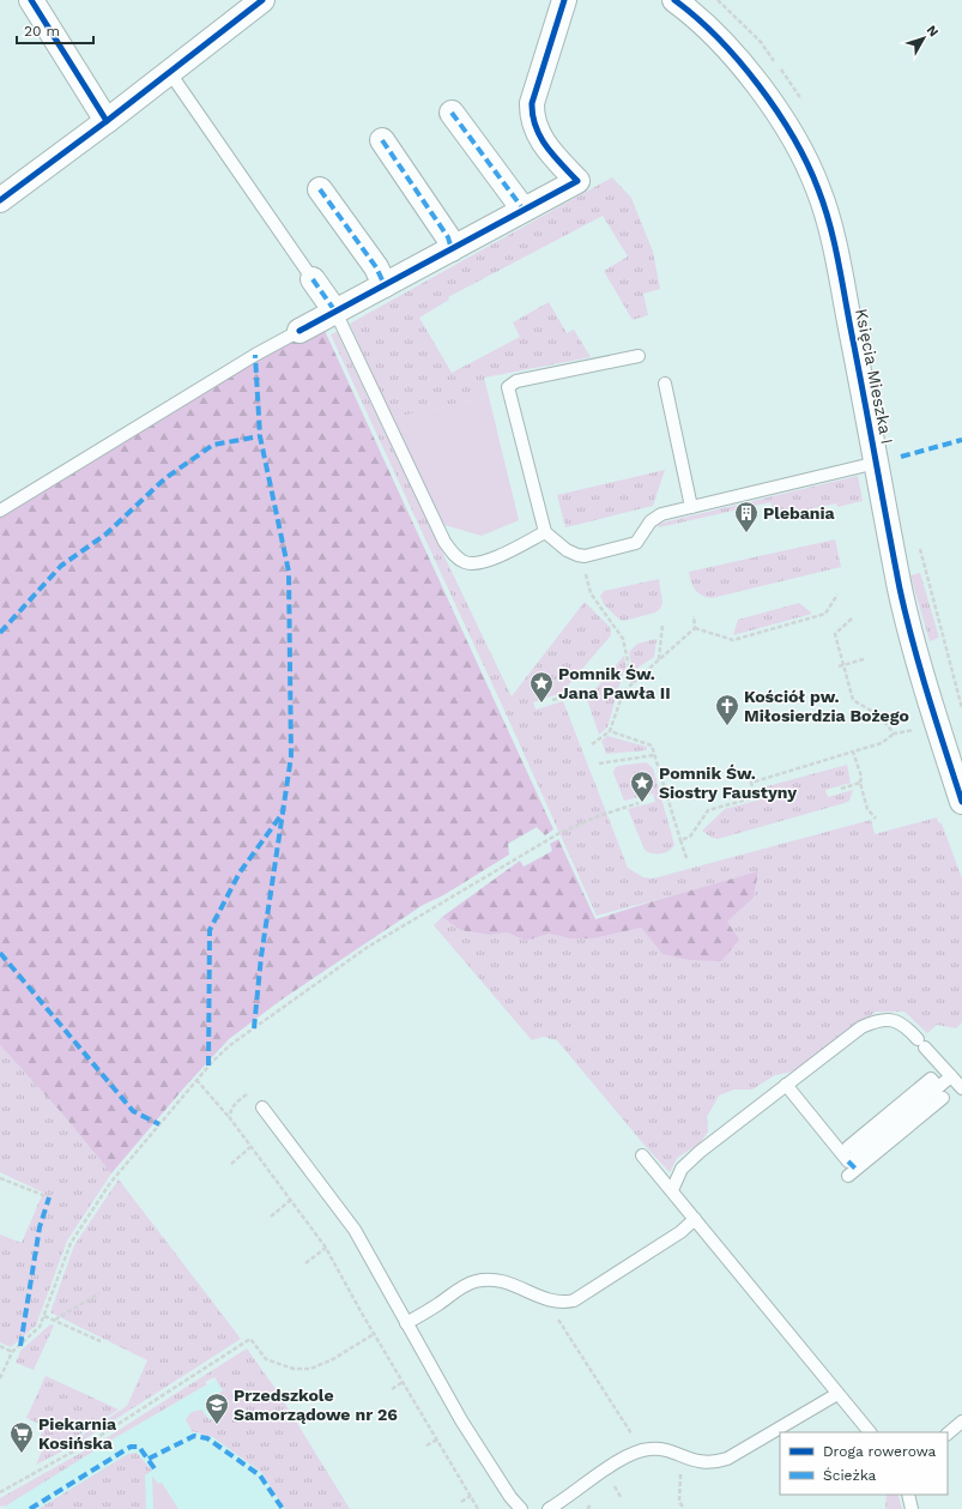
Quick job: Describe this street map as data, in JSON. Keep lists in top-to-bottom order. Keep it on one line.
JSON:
{"streets":{"street":["Księcia Mieszka I"]},"places":{"building":["Plebania"],"place":["Pomnik Św. Jana Pawła II","Pomnik Św. Siostry Faustyny"],"church":["Kościół pw. Miłosierdzia Bożego"],"school or university":["Przedszkole Samorządowe nr 26"],"supermarket":["Piekarnia Kosińska"]},"legend":["Droga rowerowa","Ścieżka"],"scale_bar":"20 m","north":"top right"}
